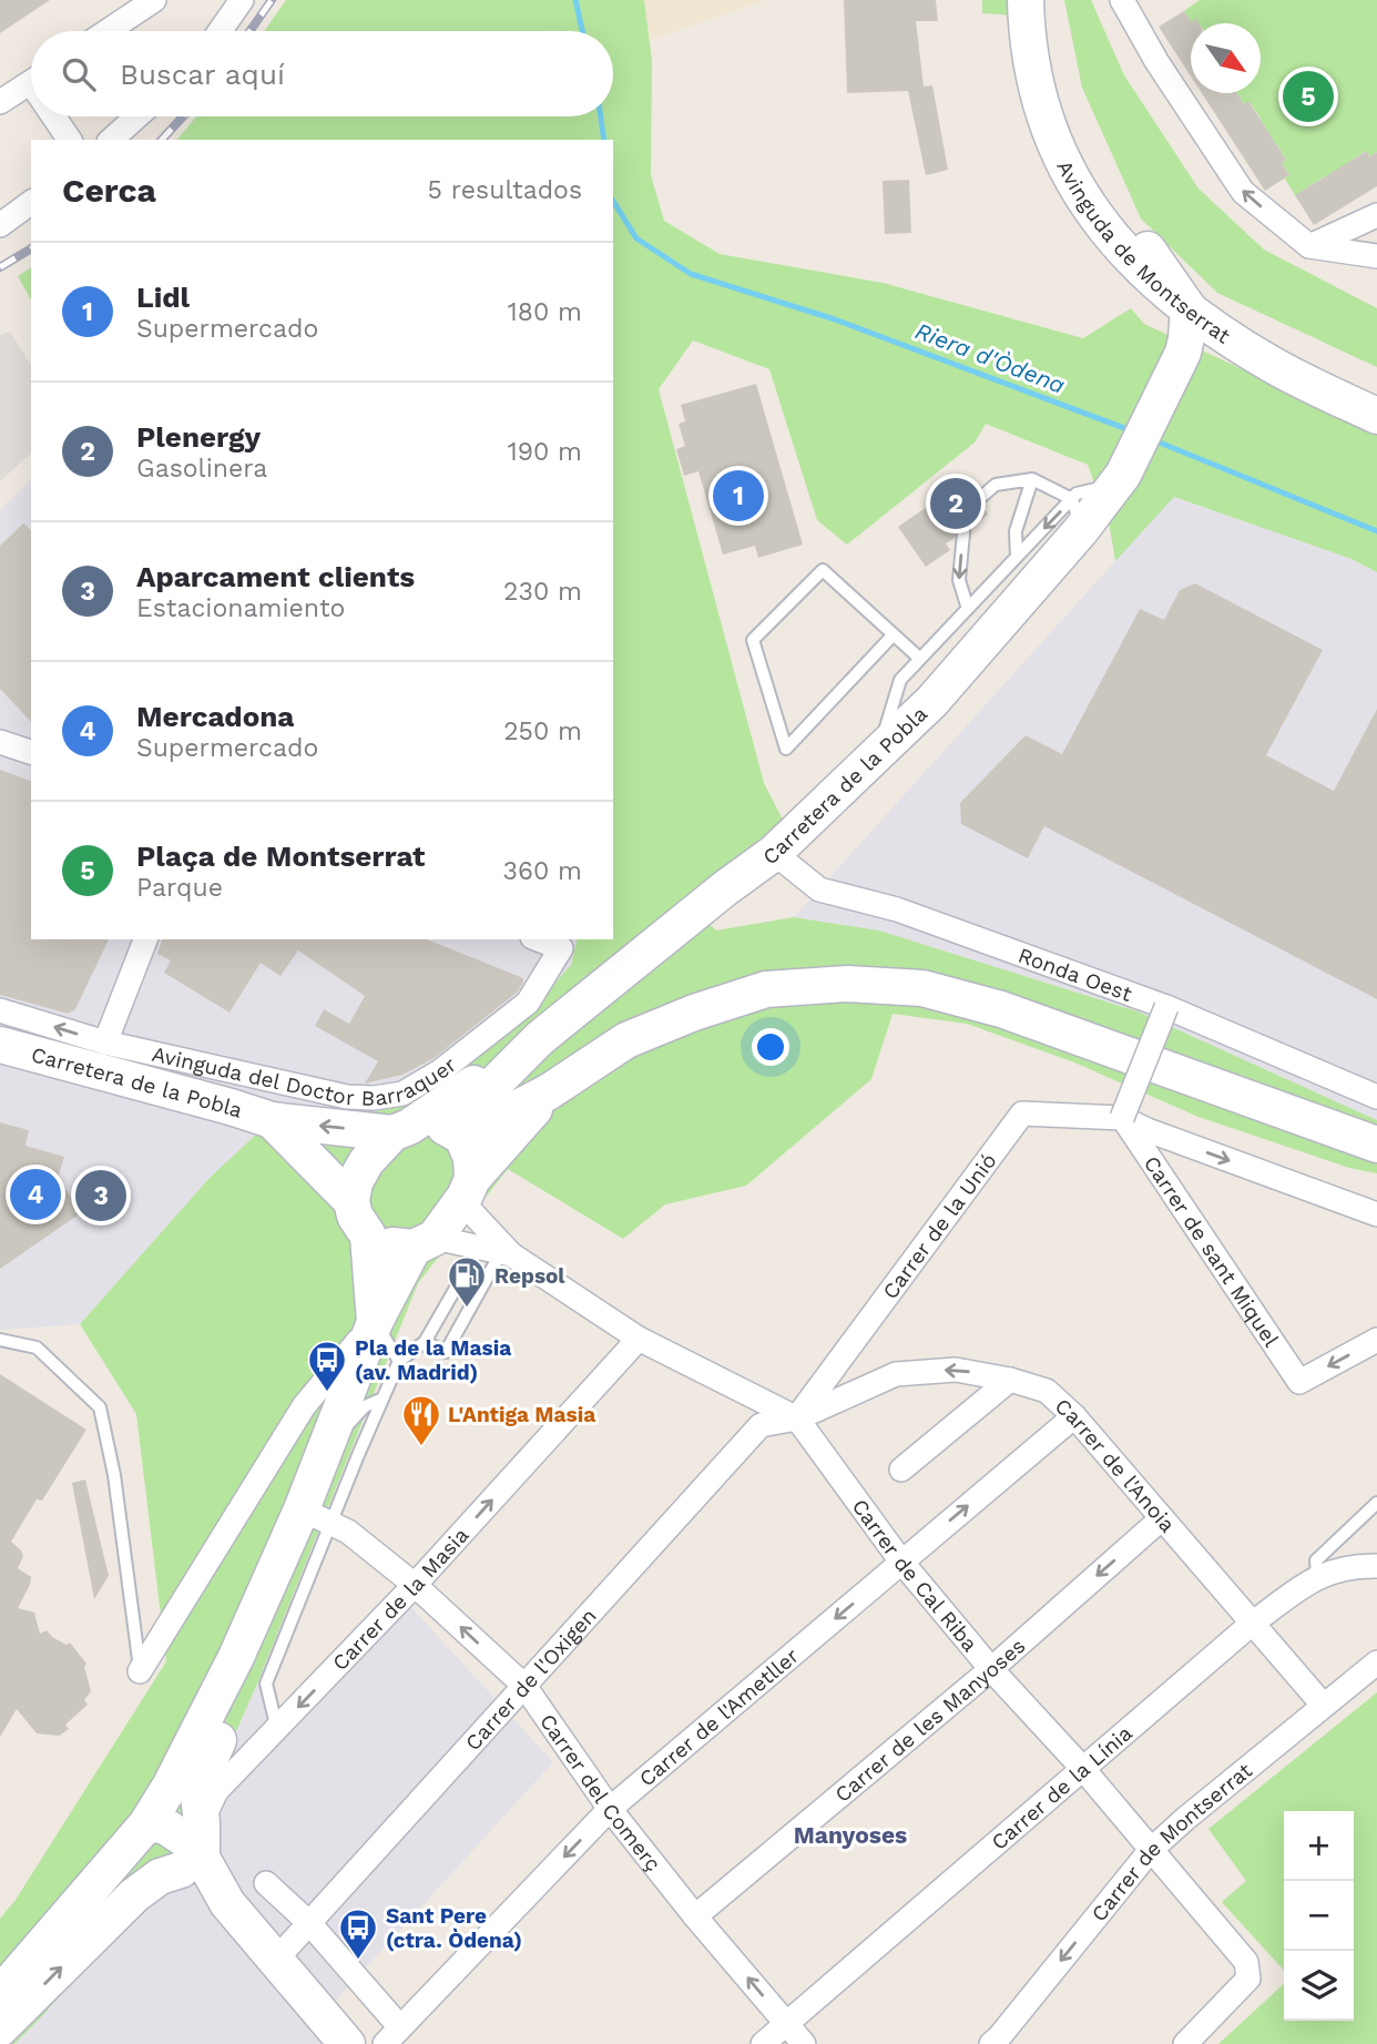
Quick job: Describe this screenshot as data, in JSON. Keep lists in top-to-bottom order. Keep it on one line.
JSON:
{"streets":{"street":["Avinguda de Montserrat","Carretera de la Pobla","Ronda Oest","Avinguda del Doctor Barraquer","Carrer de la Unió","Carrer de sant Miquel","Carrer de l'Anoia","Carrer de Cal Riba","Carrer de la Masia","Carrer de l'Oxigen","Carrer de l'Ametller","Carrer de les Manyoses","Carrer de la Línia","Carrer del Comerç","Carrer de Montserrat"]},"crossings":[["Carretera de la Pobla","Ronda Oest"],["Carretera de la Pobla","Carrer de Cal Riba"],["Carrer de la Unió","Carrer de sant Miquel"],["Carrer de la Unió","Carrer de l'Anoia"],["Carrer de la Unió","Carrer de Cal Riba"],["Carrer de la Unió","Carrer de l'Oxigen"],["Carrer de l'Anoia","Carrer de Cal Riba"],["Carrer de l'Anoia","Carrer de l'Oxigen"],["Carrer de l'Anoia","Carrer de l'Ametller"],["Carrer de l'Anoia","Carrer de les Manyoses"],["Carrer de l'Anoia","Carrer de la Línia"],["Carrer de l'Anoia","Carrer de Montserrat"],["Carrer de Cal Riba","Carrer de la Masia"],["Carrer de Cal Riba","Carrer de l'Oxigen"],["Carrer de Cal Riba","Carrer de l'Ametller"],["Carrer de Cal Riba","Carrer de les Manyoses"],["Carrer de Cal Riba","Carrer de la Línia"],["Carrer de Cal Riba","Carrer de Montserrat"],["Carrer de la Masia","Carrer del Comerç"],["Carrer de l'Oxigen","Carrer del Comerç"],["Carrer de l'Ametller","Carrer del Comerç"],["Carrer de les Manyoses","Carrer del Comerç"],["Carrer de la Línia","Carrer del Comerç"]],"one_way":["Carrer de sant Miquel","Carrer del Comerç","Carrer de Montserrat"],"districts":["Manyoses"],"water":["Riera d'Òdena"],"places":{"fuel station":["Repsol"],"bus stop":["Pla de la Masia (av. Madrid)","Sant Pere (ctra. Òdena)"],"restaurant":["L'Antiga Masia"]},"north":"bottom right","page":{"search":"Buscar aquí","pins":["5","1","2","4","3"],"heading":["Cerca","5 resultados"],"list":[{"mark":"1","name":"Lidl","note":"Supermercado","value":"180 m"},{"mark":"2","name":"Plenergy","note":"Gasolinera","value":"190 m"},{"mark":"3","name":"Aparcament clients","note":"Estacionamiento","value":"230 m"},{"mark":"4","name":"Mercadona","note":"Supermercado","value":"250 m"},{"mark":"5","name":"Plaça de Montserrat","note":"Parque","value":"360 m"}],"map_buttons":["+","−"]}}
